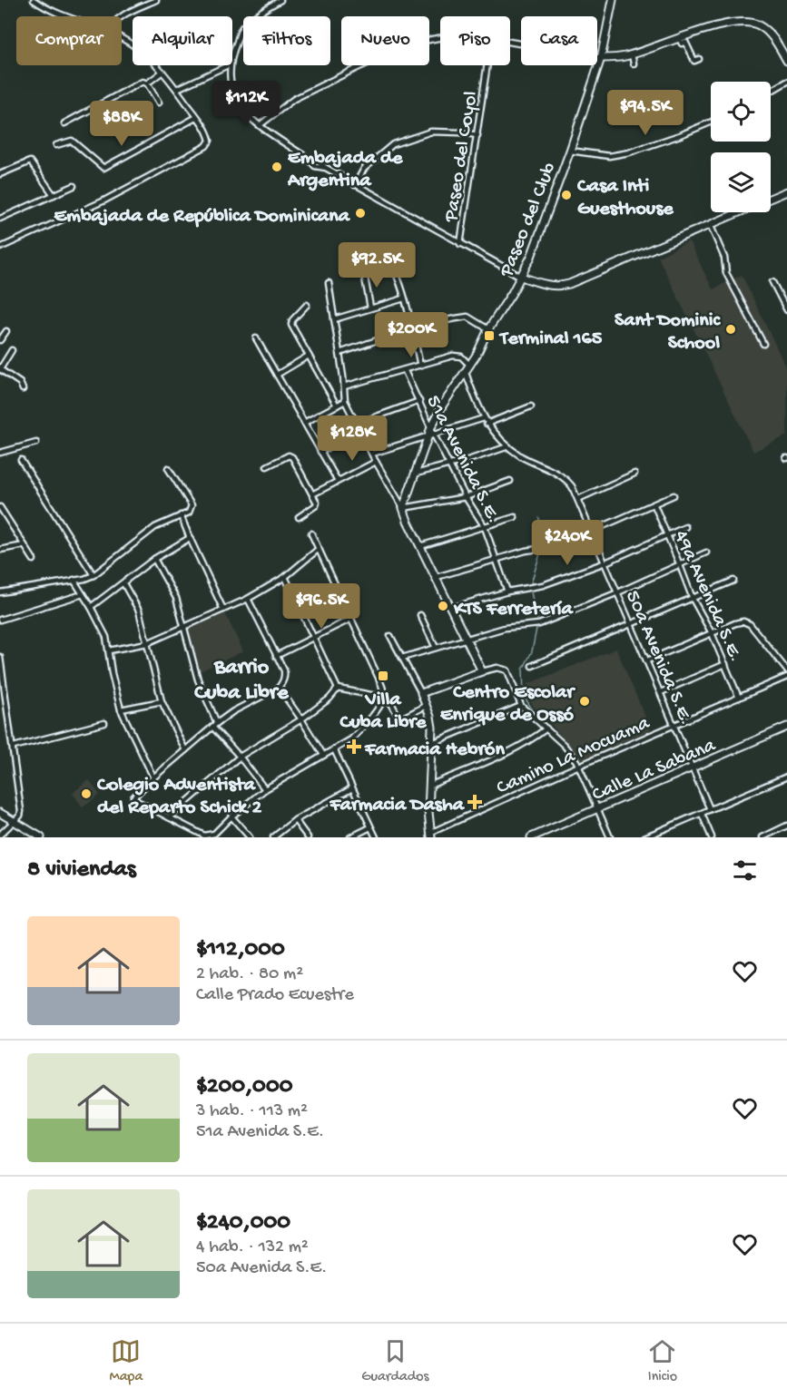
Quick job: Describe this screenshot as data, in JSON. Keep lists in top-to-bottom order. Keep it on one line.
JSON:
{"streets":{"street":["Paseo del Coyol","Paseo del Club","51a Avenida S.E.","49a Avenida S.E.","50a Avenida S.E.","Camino La Mocuama","Calle La Sabana"]},"crossings":[["Paseo del Club","51a Avenida S.E."],["Paseo del Club","50a Avenida S.E."],["49a Avenida S.E.","Camino La Mocuama"],["50a Avenida S.E.","Camino La Mocuama"],["50a Avenida S.E.","Calle La Sabana"]],"districts":["Barrio Cuba Libre"],"places":{"other":["Embajada de Argentina","Casa Inti Guesthouse","Embajada de República Dominicana","Sant Dominic School","KTS Ferretería","Centro Escolar Enrique de Ossó","Colegio Adventista del Reparto Schick 2"],"transit":["Terminal 165","Villa Cuba Libre"],"health":["Farmacia Hebrón","Farmacia Dasha"]},"page":{"chip":["Comprar","Alquilar","Filtros","Nuevo","Piso","Casa"],"price":["$112K","$94.5K","$88K","$92.5K","$200K","$128K","$240K","$96.5K"],"heading":"8 viviendas","list":[{"name":"$112,000","note":"2 hab. · 80 m² · Calle Prado Ecuestre"},{"name":"$200,000","note":"3 hab. · 113 m² · 51a Avenida S.E."},{"name":"$240,000","note":"4 hab. · 132 m² · 50a Avenida S.E."}],"tabs":["Mapa","Guardados","Inicio"]}}
